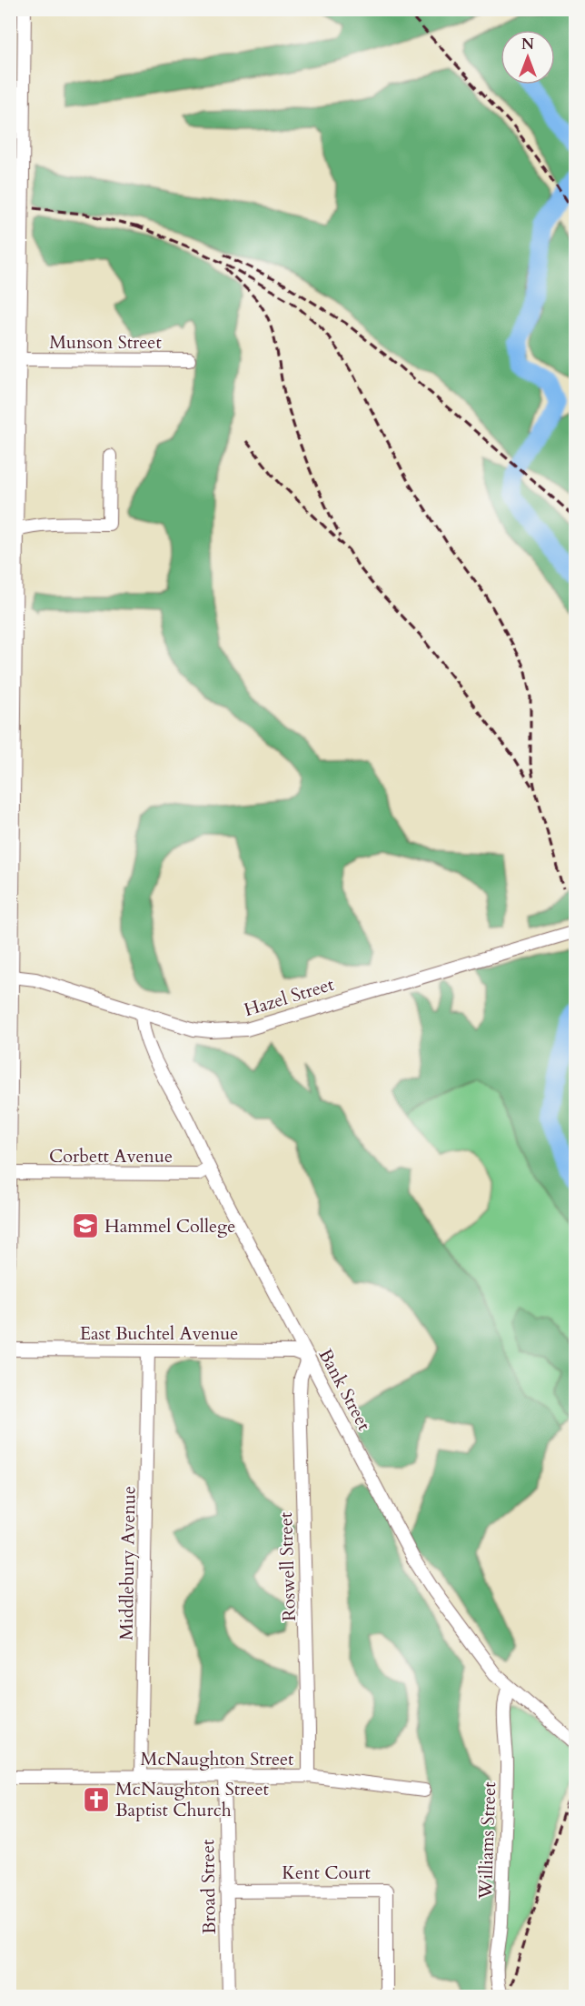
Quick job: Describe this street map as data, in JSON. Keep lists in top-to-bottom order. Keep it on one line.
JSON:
{"streets":{"street":["Munson Street","Hazel Street","Corbett Avenue","East Buchtel Avenue","Bank Street","Middlebury Avenue","Roswell Street","McNaughton Street","Williams Street","Kent Court","Broad Street"]},"crossings":[["Hazel Street","Bank Street"],["Corbett Avenue","Bank Street"],["East Buchtel Avenue","Bank Street"],["East Buchtel Avenue","Middlebury Avenue"],["East Buchtel Avenue","Roswell Street"],["Bank Street","Roswell Street"],["Bank Street","Williams Street"],["Middlebury Avenue","McNaughton Street"],["Roswell Street","McNaughton Street"],["McNaughton Street","Broad Street"],["Kent Court","Broad Street"]],"places":{"school or university":["Hammel College"],"church":["McNaughton Street Baptist Church"]},"north":"top"}
